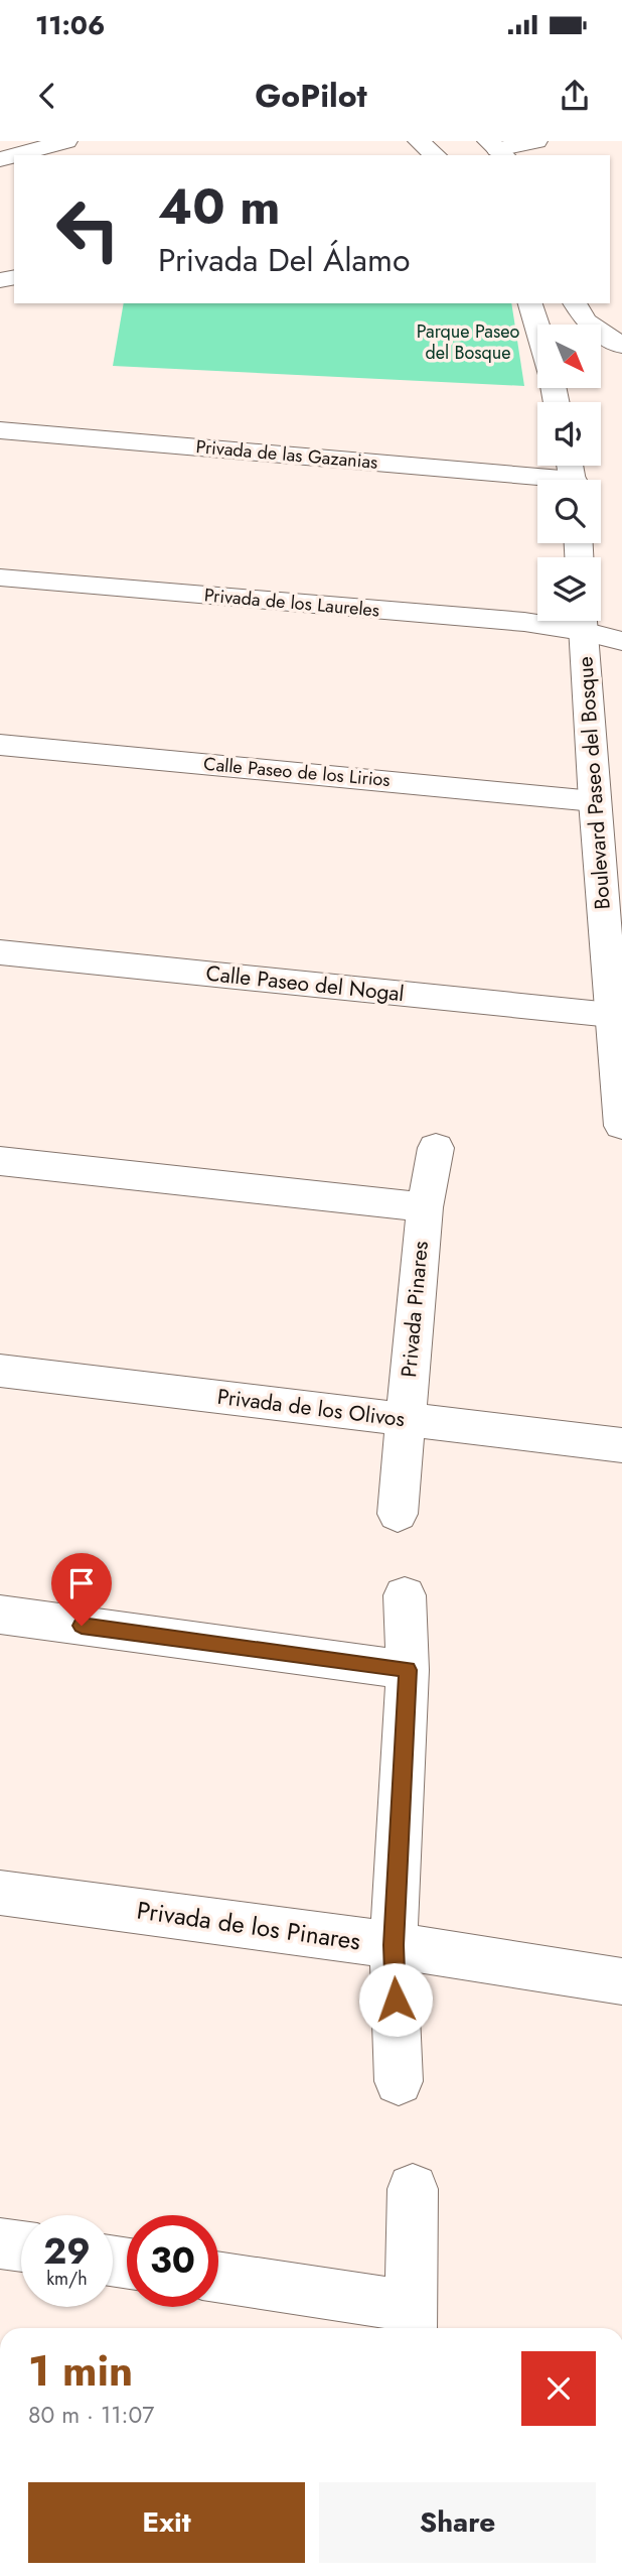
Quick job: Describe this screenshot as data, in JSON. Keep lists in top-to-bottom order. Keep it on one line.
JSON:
{"streets":{"street":["Privada de las Gazanias","Privada de los Laureles","Calle Paseo de los Lirios","Boulevard Paseo del Bosque","Calle Paseo del Nogal","Privada Pinares","Privada de los Olivos","Privada de los Pinares"]},"crossings":[["Calle Paseo de los Lirios","Boulevard Paseo del Bosque"],["Boulevard Paseo del Bosque","Calle Paseo del Nogal"],["Privada Pinares","Privada de los Olivos"]],"parks":["Parque Paseo del Bosque"],"north":"bottom right","page":{"status":"11:06","header":"GoPilot","turn":["40 m","Privada Del Álamo"],"speed":"29 km/h","limit":"30","heading":["1 min","80 m · 11:07"],"buttons":["Exit","Share"]}}
